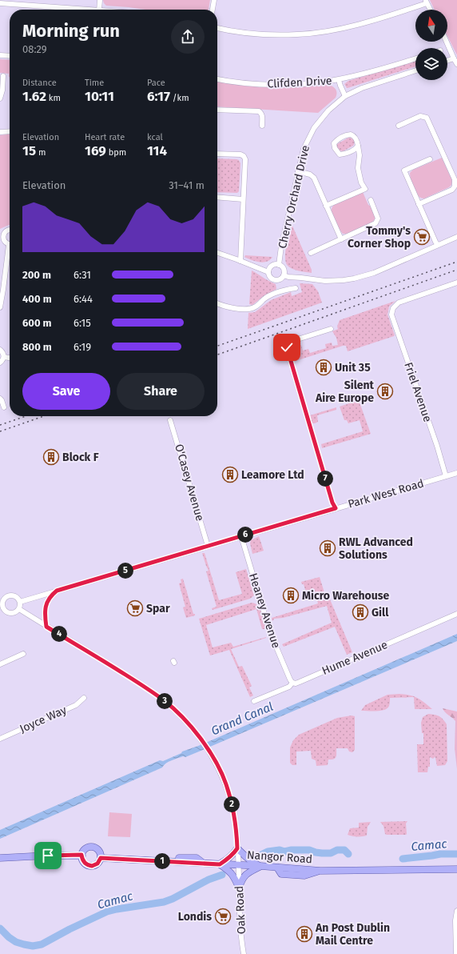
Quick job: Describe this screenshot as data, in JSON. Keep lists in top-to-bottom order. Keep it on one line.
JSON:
{"streets":{"main road":["Nangor Road"],"street":["Clifden Drive","Cherry Orchard Drive","Friel Avenue","O'Casey Avenue","Park West Road","Heaney Avenue","Hume Avenue","Joyce Way","Oak Road"]},"crossings":[["Friel Avenue","Park West Road"],["O'Casey Avenue","Park West Road"],["Park West Road","Heaney Avenue"],["Park West Road","Oak Road"],["Heaney Avenue","Hume Avenue"],["Nangor Road","Oak Road"]],"water":["Grand Canal","Camac"],"places":{"supermarket":["Tommy's Corner Shop","Spar","Londis"],"building":["Unit 35","Silent Aire Europe","Block F","Leamore Ltd","RWL Advanced Solutions","Micro Warehouse","Gill","An Post Dublin Mail Centre"]},"north":"top","page":{"heading":["Morning run","08:29"],"stats":[["Distance","1.62 km"],["Time","10:11"],["Pace","6:17 /km"],["Elevation","15 m"],["Heart rate","169 bpm"],["kcal","114"]],"chart":["Elevation","31–41 m"],"list":[{"name":"200 m","note":"6:31"},{"name":"400 m","note":"6:44"},{"name":"600 m","note":"6:15"},{"name":"800 m","note":"6:19"}],"buttons":["Save","Share"],"pins":["7","6","5","4","3","2","1"]}}
